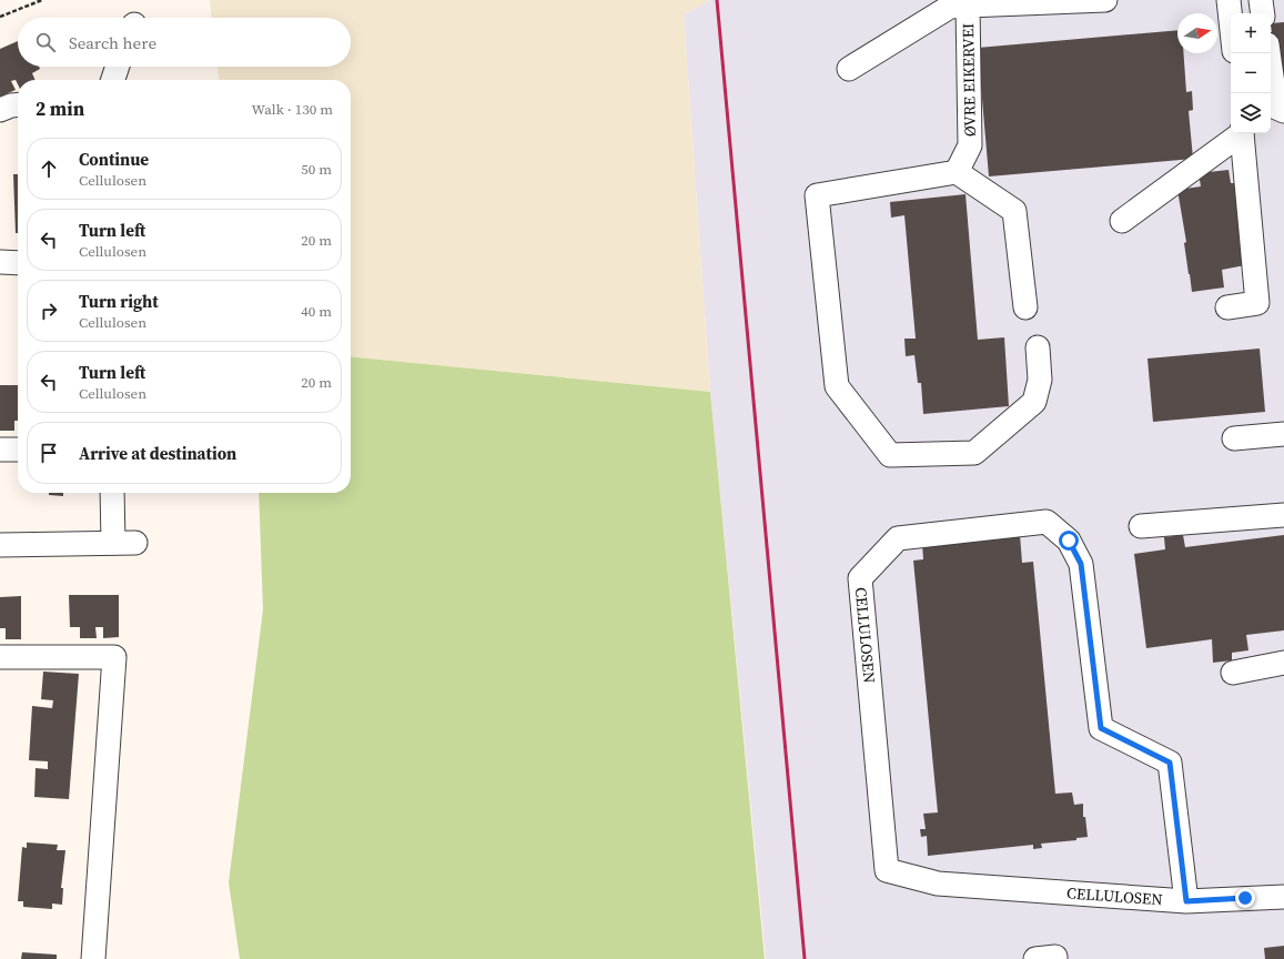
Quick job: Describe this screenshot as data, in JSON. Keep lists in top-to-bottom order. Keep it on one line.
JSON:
{"streets":{"street":["ØVRE EIKERVEI","CELLULOSEN"]},"north":"right","page":{"map_buttons":["+","−"],"search":"Search here","heading":["2 min","Walk · 130 m"],"list":[["Continue","Cellulosen","50 m"],["Turn left","Cellulosen","20 m"],["Turn right","Cellulosen","40 m"],["Turn left","Cellulosen","20 m"],"Arrive at destination"]}}
